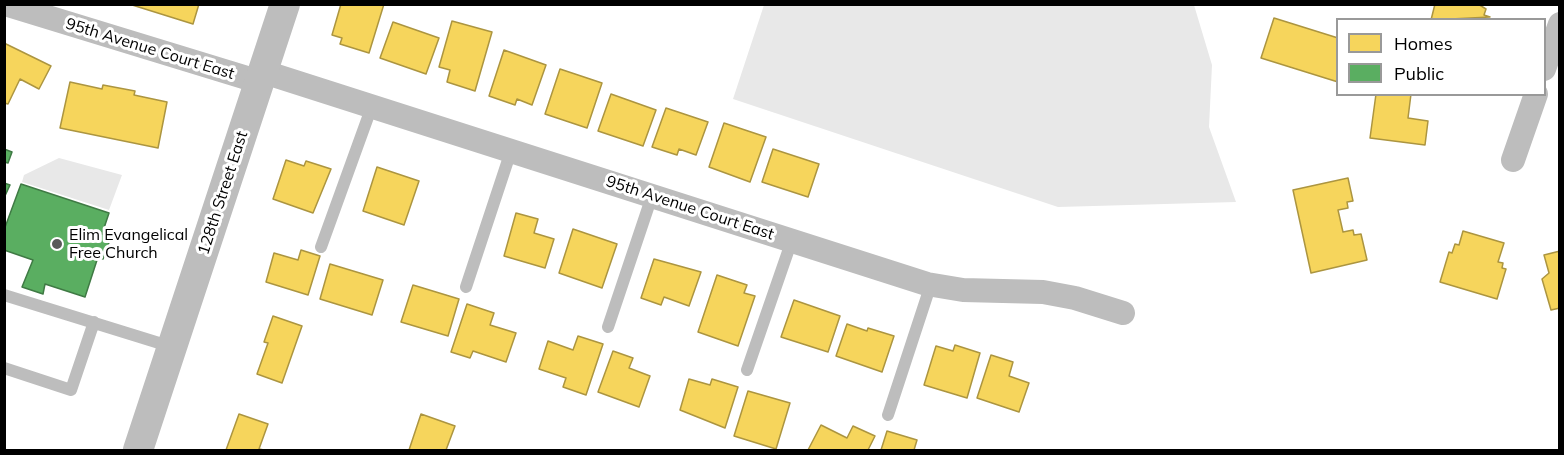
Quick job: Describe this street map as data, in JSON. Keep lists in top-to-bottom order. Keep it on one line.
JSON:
{"streets":{"street":["95th Avenue Court East","128th Street East"]},"crossings":[["95th Avenue Court East","128th Street East"]],"places":["Elim Evangelical Free Church"],"legend":["Homes","Public"]}
